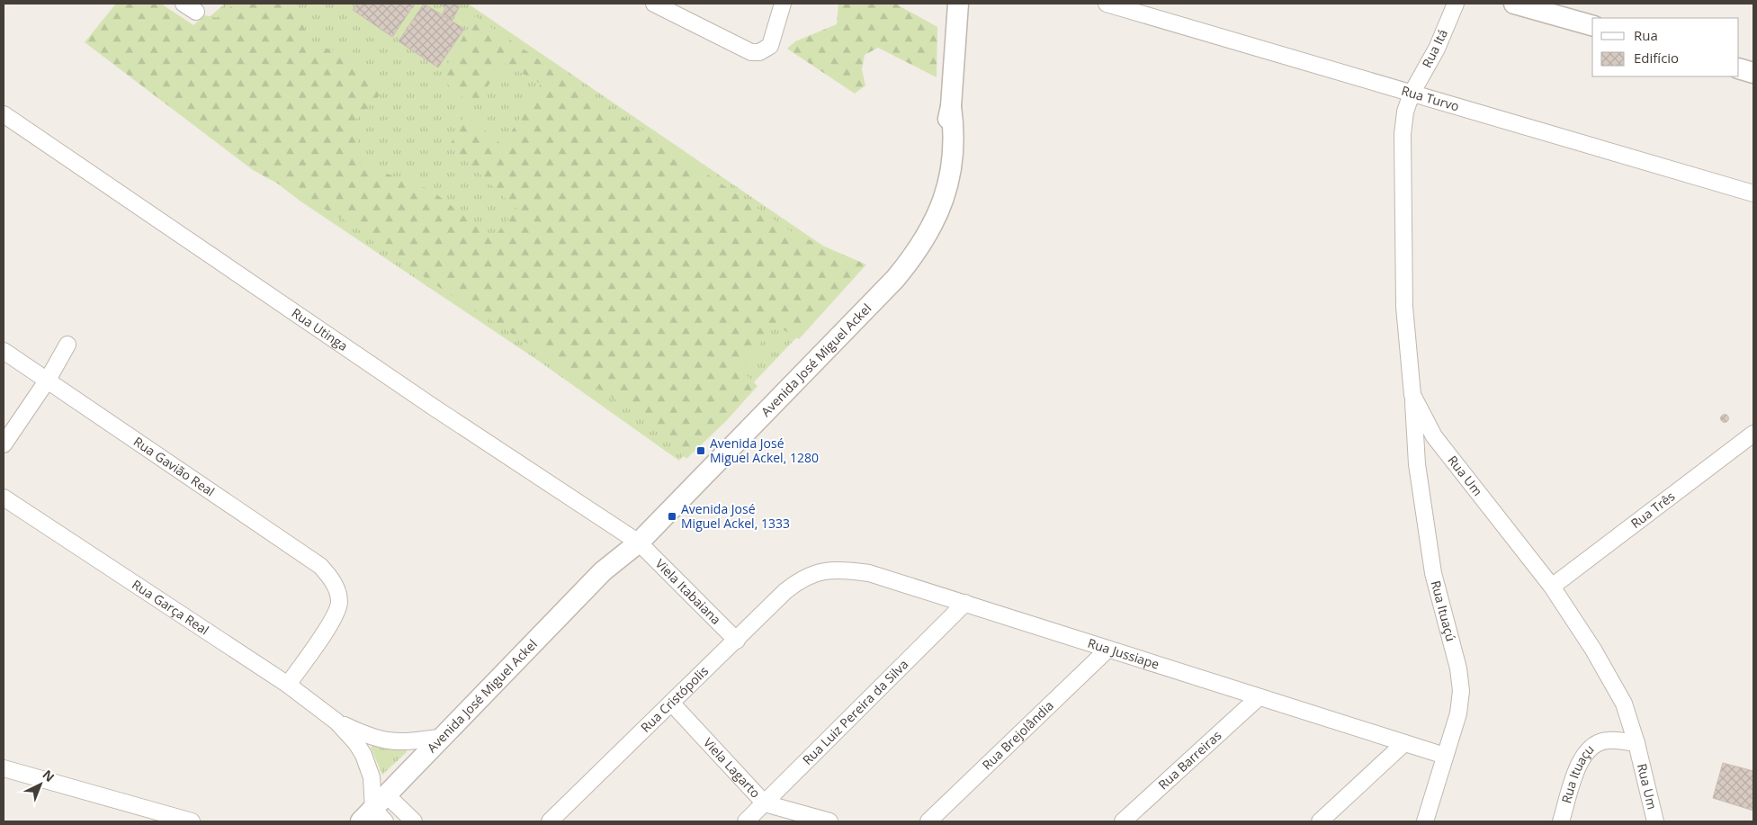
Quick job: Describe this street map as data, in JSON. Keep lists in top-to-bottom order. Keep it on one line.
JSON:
{"streets":{"street":["Rua Itá","Rua Turvo","Rua Utinga","Avenida José Miguel Ackel","Rua Gavião Real","Rua Um","Rua Três","Viela Itabaiana","Rua Garça Real","Rua Ituaçú","Rua Jussiape","Rua Cristópolis","Rua Luiz Pereira da Silva","Rua Brejolândia","Rua Barreiras","Viela Lagarto","Rua Ituaçu"]},"crossings":[["Rua Itá","Rua Turvo"],["Rua Itá","Rua Um"],["Rua Turvo","Rua Um"],["Rua Utinga","Avenida José Miguel Ackel"],["Rua Utinga","Viela Itabaiana"],["Avenida José Miguel Ackel","Viela Itabaiana"],["Rua Gavião Real","Rua Garça Real"],["Rua Um","Rua Três"],["Rua Um","Rua Ituaçú"],["Rua Um","Rua Ituaçu"],["Viela Itabaiana","Rua Cristópolis"],["Rua Ituaçú","Rua Jussiape"],["Rua Jussiape","Rua Cristópolis"],["Rua Jussiape","Rua Luiz Pereira da Silva"],["Rua Jussiape","Rua Brejolândia"],["Rua Jussiape","Rua Barreiras"],["Rua Cristópolis","Viela Lagarto"],["Rua Luiz Pereira da Silva","Viela Lagarto"]],"places":{"transit":["Avenida José Miguel Ackel, 1280","Avenida José Miguel Ackel, 1333"]},"legend":["Rua","Edifício"],"north":"top right"}
